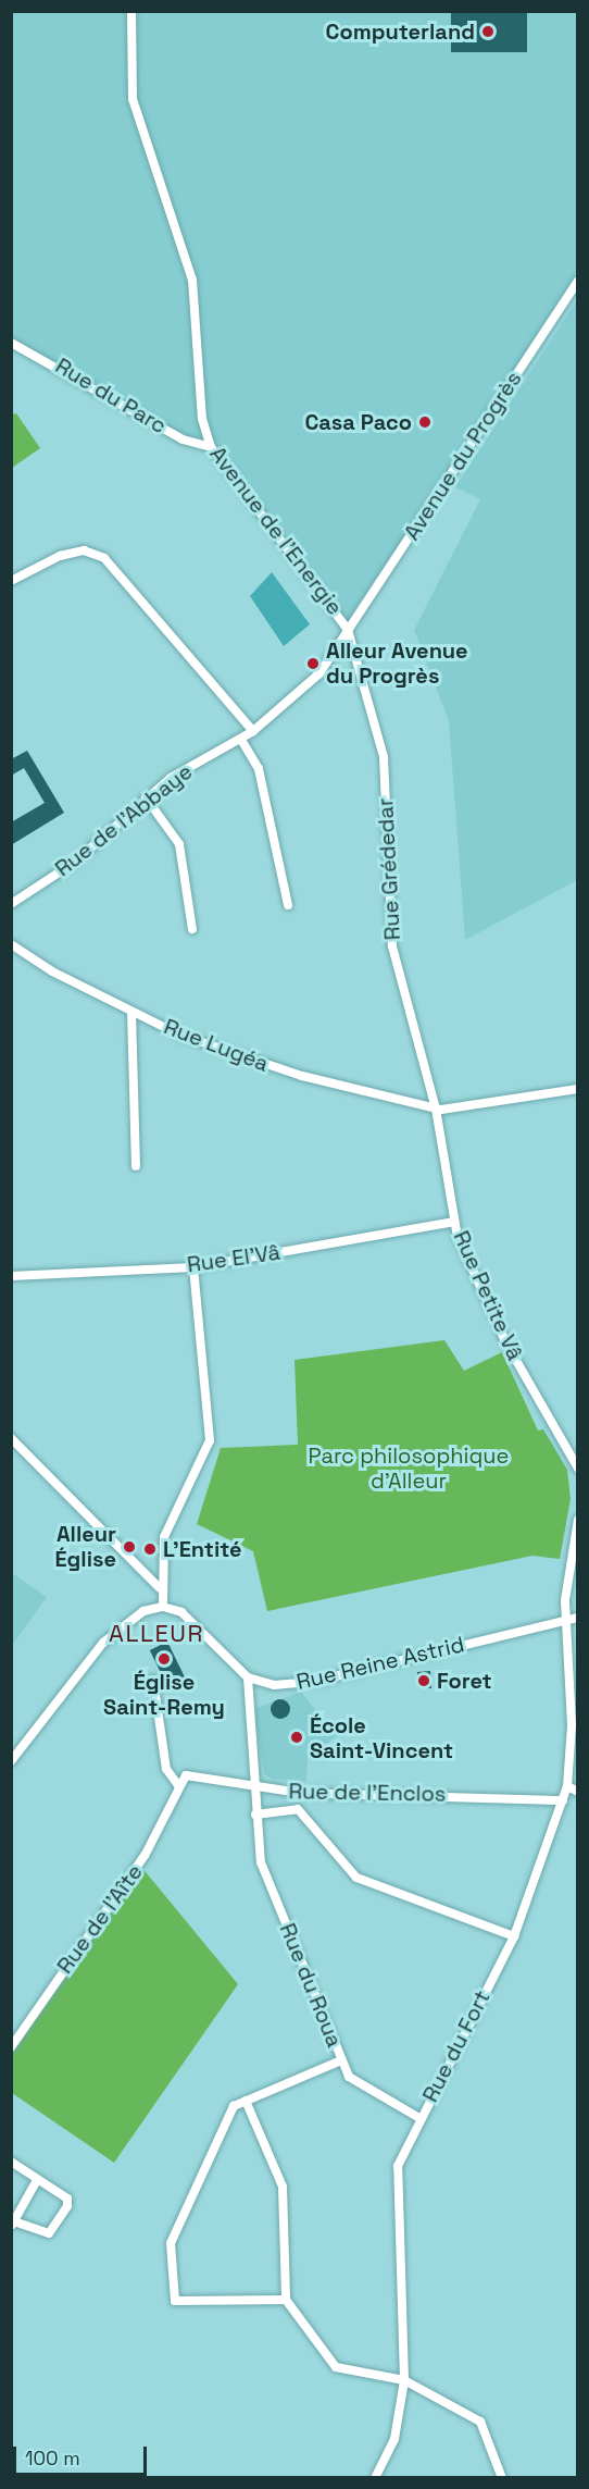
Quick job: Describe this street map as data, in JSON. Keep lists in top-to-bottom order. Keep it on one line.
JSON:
{"streets":{"street":["Rue du Parc","Avenue du Progrès","Avenue de l'Energie","Rue de l'Abbaye","Rue Grédedar","Rue Lugéa","Rue El'Vâ","Rue Petite Vâ","Rue Reine Astrid","Rue de l'Enclos","Rue de l'Aîte","Rue du Roua","Rue du Fort"]},"crossings":[["Rue du Parc","Avenue de l'Energie"],["Avenue du Progrès","Avenue de l'Energie"],["Avenue du Progrès","Rue de l'Abbaye"],["Avenue du Progrès","Rue Grédedar"],["Avenue de l'Energie","Rue de l'Abbaye"],["Avenue de l'Energie","Rue Grédedar"],["Rue de l'Abbaye","Rue Grédedar"],["Rue Grédedar","Rue Lugéa"],["Rue Grédedar","Rue Petite Vâ"],["Rue Lugéa","Rue Petite Vâ"],["Rue El'Vâ","Rue Petite Vâ"],["Rue Reine Astrid","Rue du Roua"],["Rue Reine Astrid","Rue du Fort"],["Rue de l'Enclos","Rue de l'Aîte"],["Rue de l'Enclos","Rue du Roua"],["Rue de l'Enclos","Rue du Fort"],["Rue du Roua","Rue du Fort"]],"districts":["ALLEUR"],"parks":["Parc philosophique d'Alleur"],"places":["Computerland","Casa Paco","Alleur Avenue du Progrès","Alleur Église","L'Entité","Église Saint-Remy","Foret","École Saint-Vincent"],"scale_bar":"100 m"}
